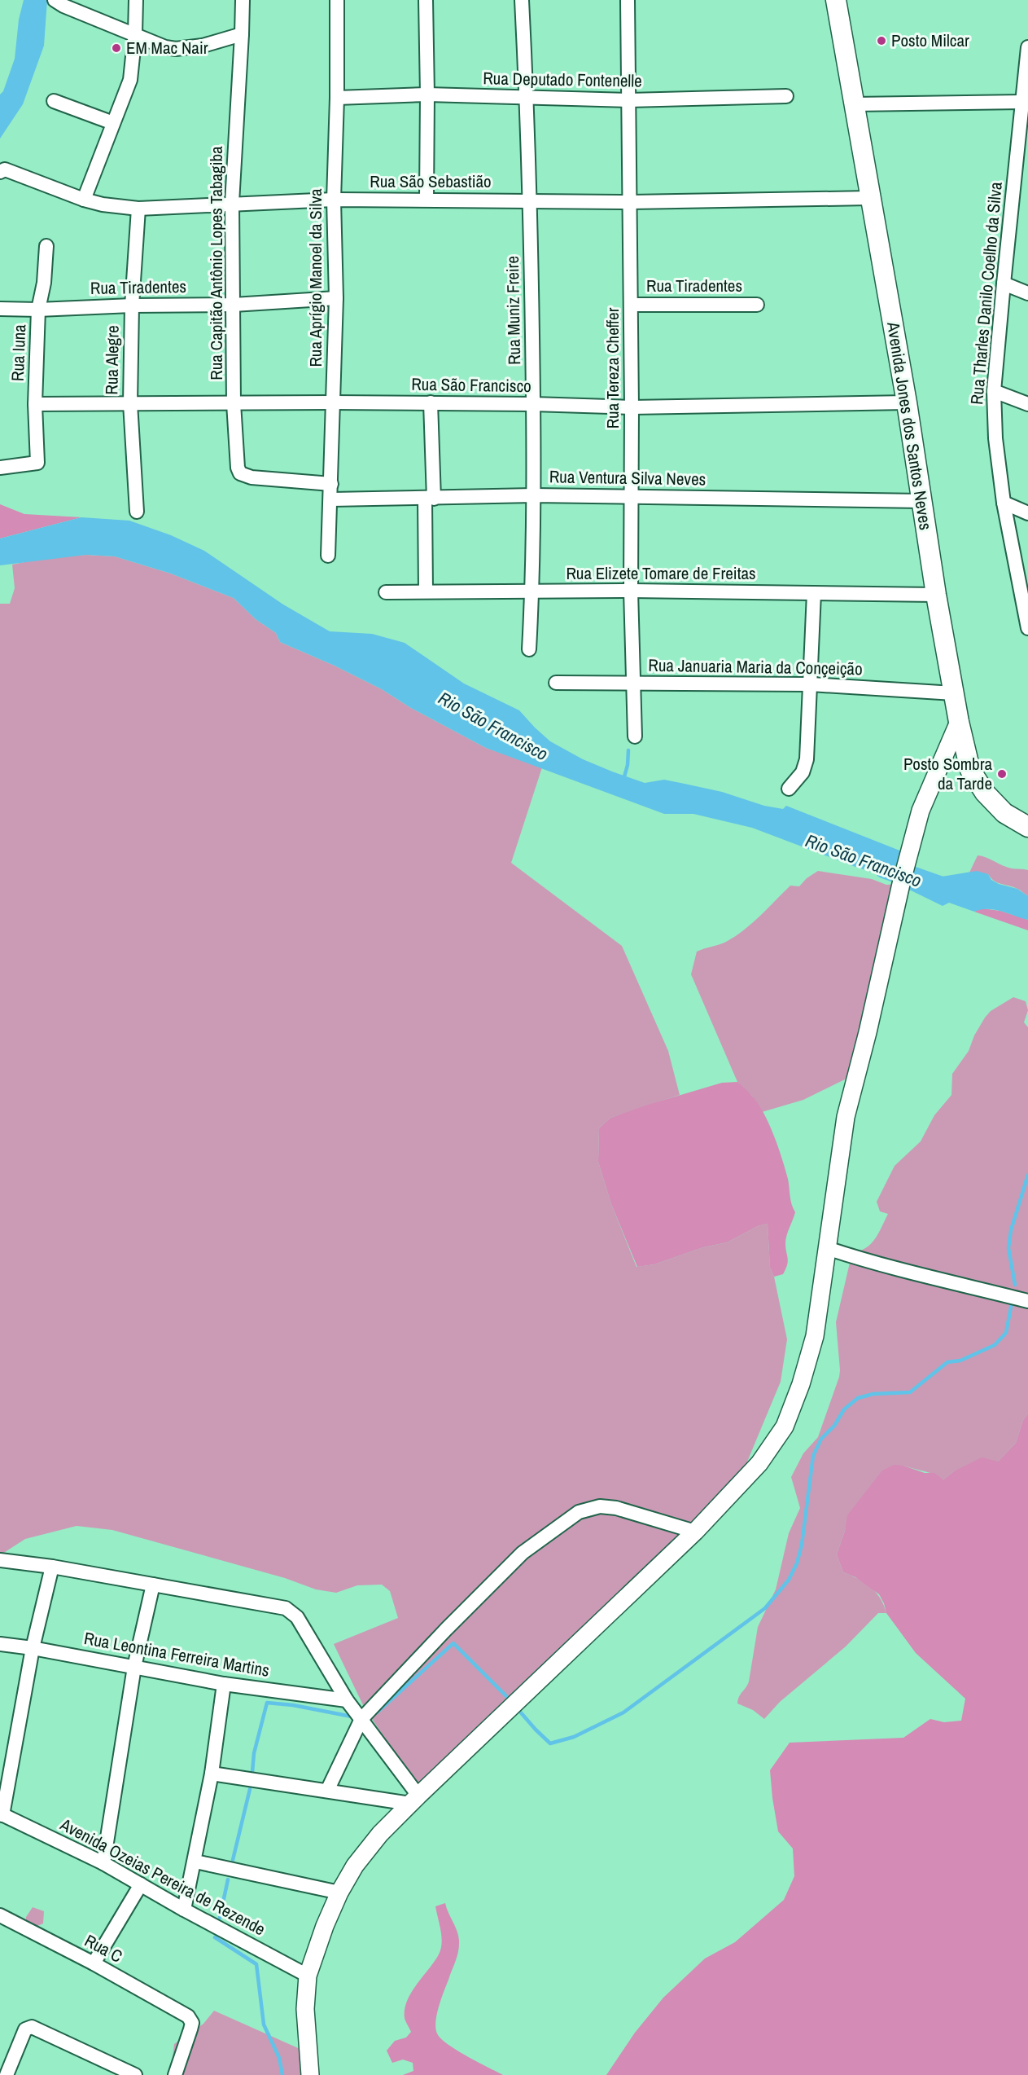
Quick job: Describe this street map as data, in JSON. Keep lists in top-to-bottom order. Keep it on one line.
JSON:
{"streets":{"main road":["Avenida Jones dos Santos Neves"],"street":["Rua Deputado Fontenelle","Rua São Sebastião","Rua Capitão Antônio Lopes Tabagiba","Rua Aprígio Manoel da Silva","Rua Tiradentes","Rua Tharles Danilo Coelho da Silva","Rua Muniz Freire","Rua Iuna","Rua Alegre","Rua Tereza Cheffer","Rua São Francisco","Rua Ventura Silva Neves","Rua Elizete Tomare de Freitas","Rua Januaria Maria da Conçeição","Rua Leontina Ferreira Martins","Avenida Ozeias Pereira de Rezende","Rua C"]},"crossings":[["Rua Deputado Fontenelle","Rua Aprígio Manoel da Silva"],["Rua Deputado Fontenelle","Rua Muniz Freire"],["Rua Deputado Fontenelle","Rua Tereza Cheffer"],["Rua São Sebastião","Rua Capitão Antônio Lopes Tabagiba"],["Rua São Sebastião","Rua Aprígio Manoel da Silva"],["Rua São Sebastião","Rua Muniz Freire"],["Rua São Sebastião","Rua Alegre"],["Rua São Sebastião","Rua Tereza Cheffer"],["Rua São Sebastião","Avenida Jones dos Santos Neves"],["Rua Capitão Antônio Lopes Tabagiba","Rua Aprígio Manoel da Silva"],["Rua Capitão Antônio Lopes Tabagiba","Rua Tiradentes"],["Rua Capitão Antônio Lopes Tabagiba","Rua São Francisco"],["Rua Aprígio Manoel da Silva","Rua Tiradentes"],["Rua Aprígio Manoel da Silva","Rua São Francisco"],["Rua Aprígio Manoel da Silva","Rua Ventura Silva Neves"],["Rua Tiradentes","Rua Iuna"],["Rua Tiradentes","Rua Alegre"],["Rua Tiradentes","Rua Tereza Cheffer"],["Rua Muniz Freire","Rua São Francisco"],["Rua Muniz Freire","Rua Ventura Silva Neves"],["Rua Muniz Freire","Rua Elizete Tomare de Freitas"],["Rua Iuna","Rua São Francisco"],["Rua Alegre","Rua São Francisco"],["Rua Tereza Cheffer","Rua São Francisco"],["Rua Tereza Cheffer","Rua Ventura Silva Neves"],["Rua Tereza Cheffer","Rua Elizete Tomare de Freitas"],["Rua Tereza Cheffer","Rua Januaria Maria da Conçeição"],["Rua São Francisco","Avenida Jones dos Santos Neves"],["Avenida Jones dos Santos Neves","Rua Ventura Silva Neves"],["Avenida Jones dos Santos Neves","Rua Elizete Tomare de Freitas"],["Avenida Jones dos Santos Neves","Rua Januaria Maria da Conçeição"]],"water":["Rio São Francisco"],"places":["Posto Milcar","EM Mac Nair","Posto Sombra da Tarde"]}
